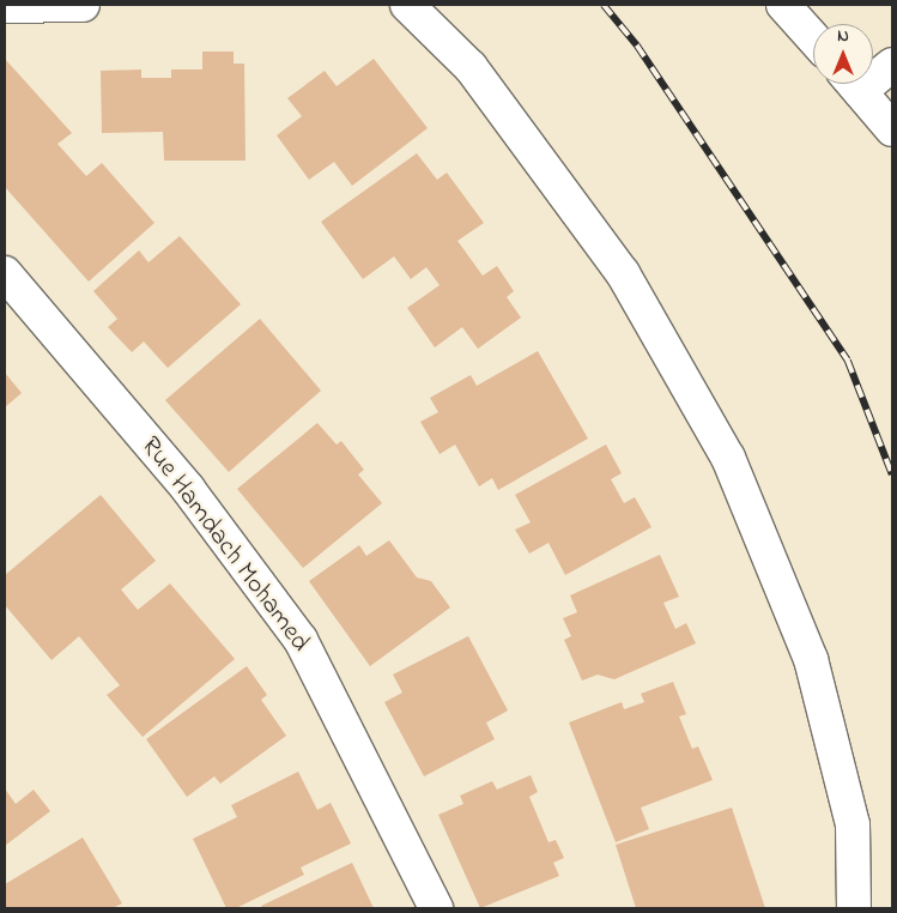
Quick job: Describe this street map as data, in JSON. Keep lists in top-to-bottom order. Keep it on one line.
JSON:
{"streets":{"street":["Rue Hamdach Mohamed"]},"north":"top"}
